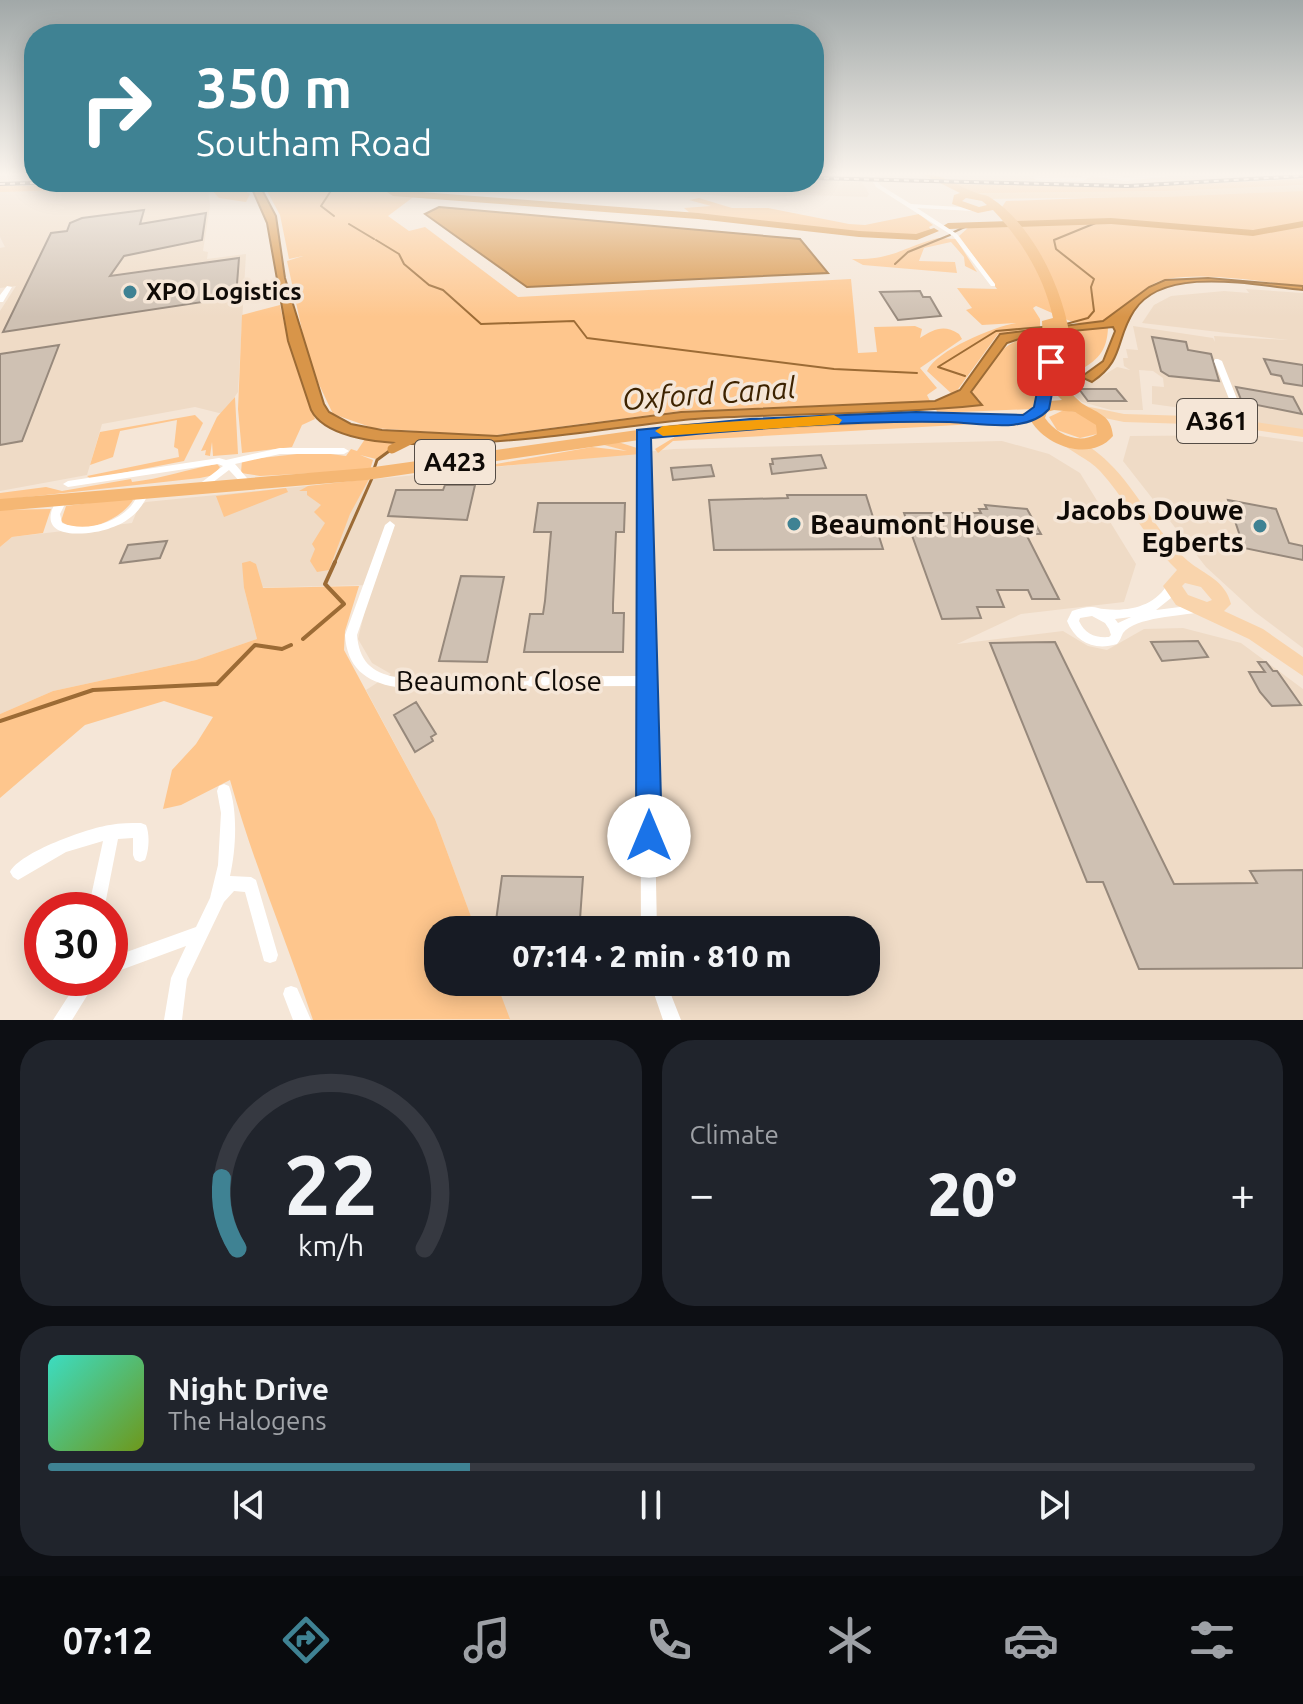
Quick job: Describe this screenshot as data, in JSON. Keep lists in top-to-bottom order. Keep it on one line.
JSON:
{"streets":{"highway":["A423"],"main road":["A361"],"street":["Beaumont Close"]},"water":["Oxford Canal"],"places":["XPO Logistics","Beaumont House","Jacobs Douwe Egberts"],"page":{"turn":["350 m","Southam Road"],"limit":"30","trip":"07:14 · 2 min · 810 m","tile":"Climate","heat":["−","20°","+"],"song":["Night Drive","The Halogens"],"tabs":"07:12","gauge":["22","km/h"]}}
